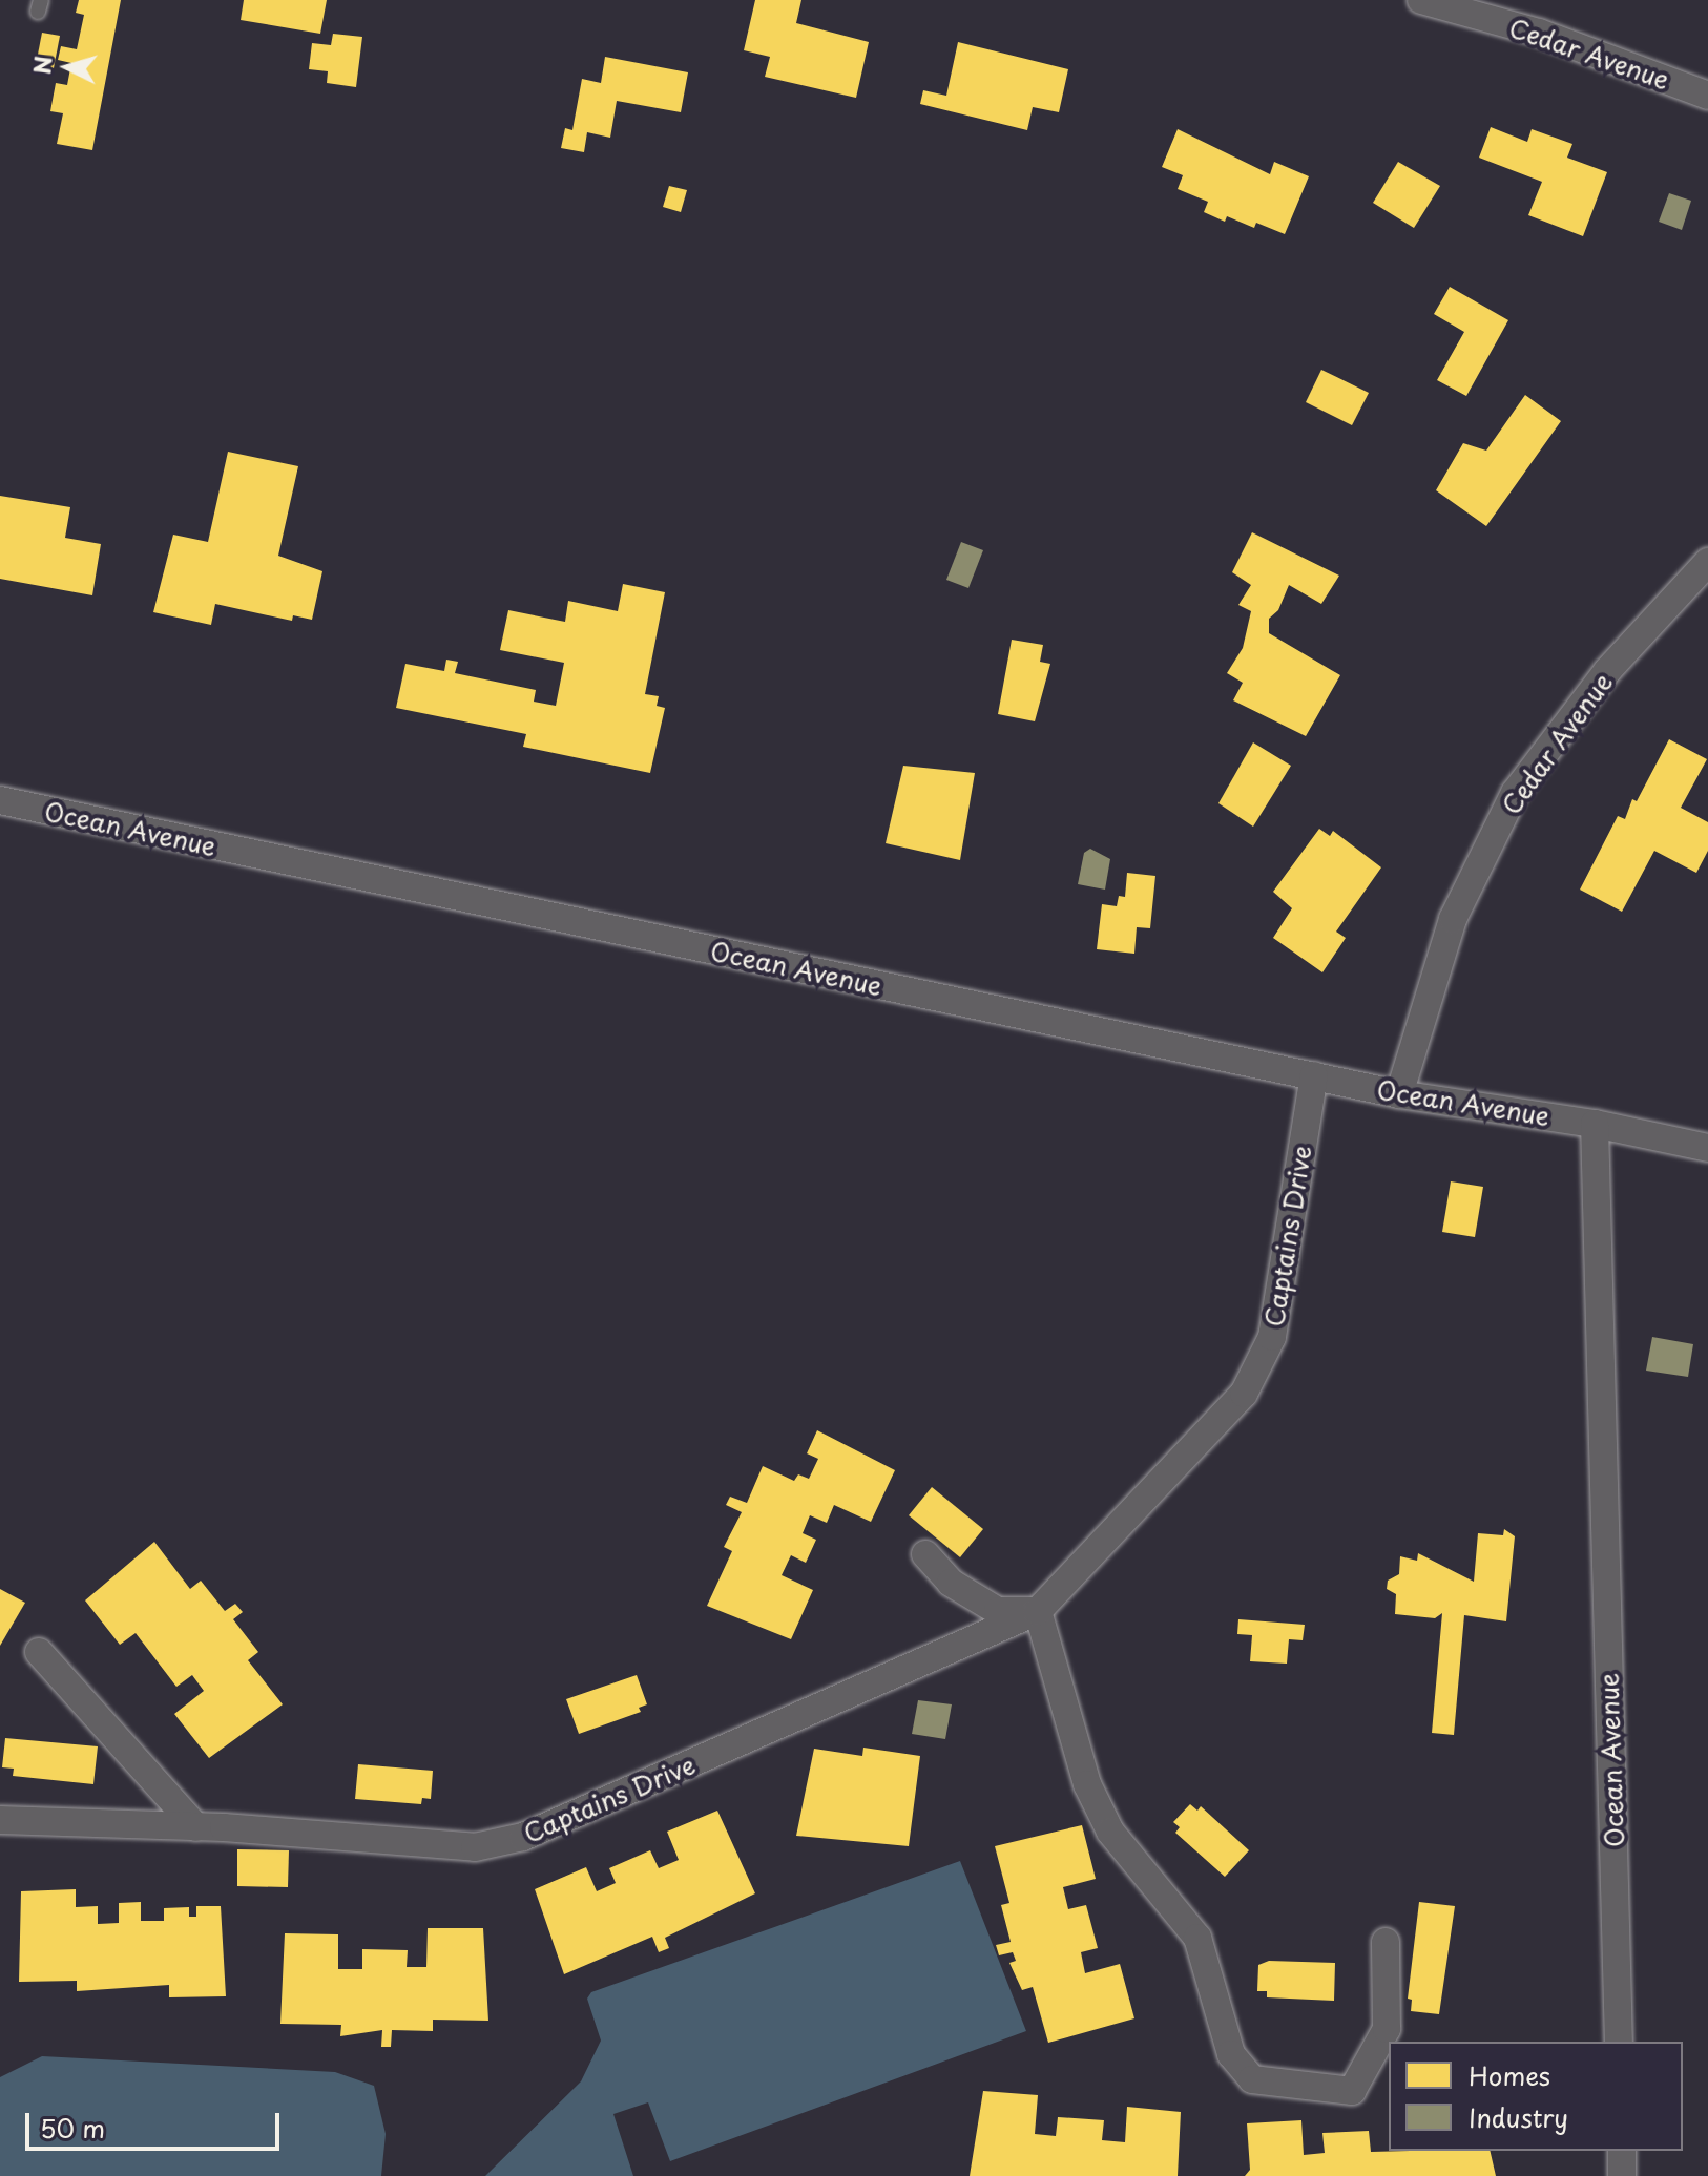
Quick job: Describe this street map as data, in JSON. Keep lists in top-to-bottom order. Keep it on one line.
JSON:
{"streets":{"street":["Cedar Avenue","Ocean Avenue","Captains Drive"]},"crossings":[["Cedar Avenue","Ocean Avenue"],["Ocean Avenue","Captains Drive"]],"legend":["Homes","Industry"],"scale_bar":"50 m","north":"left"}
